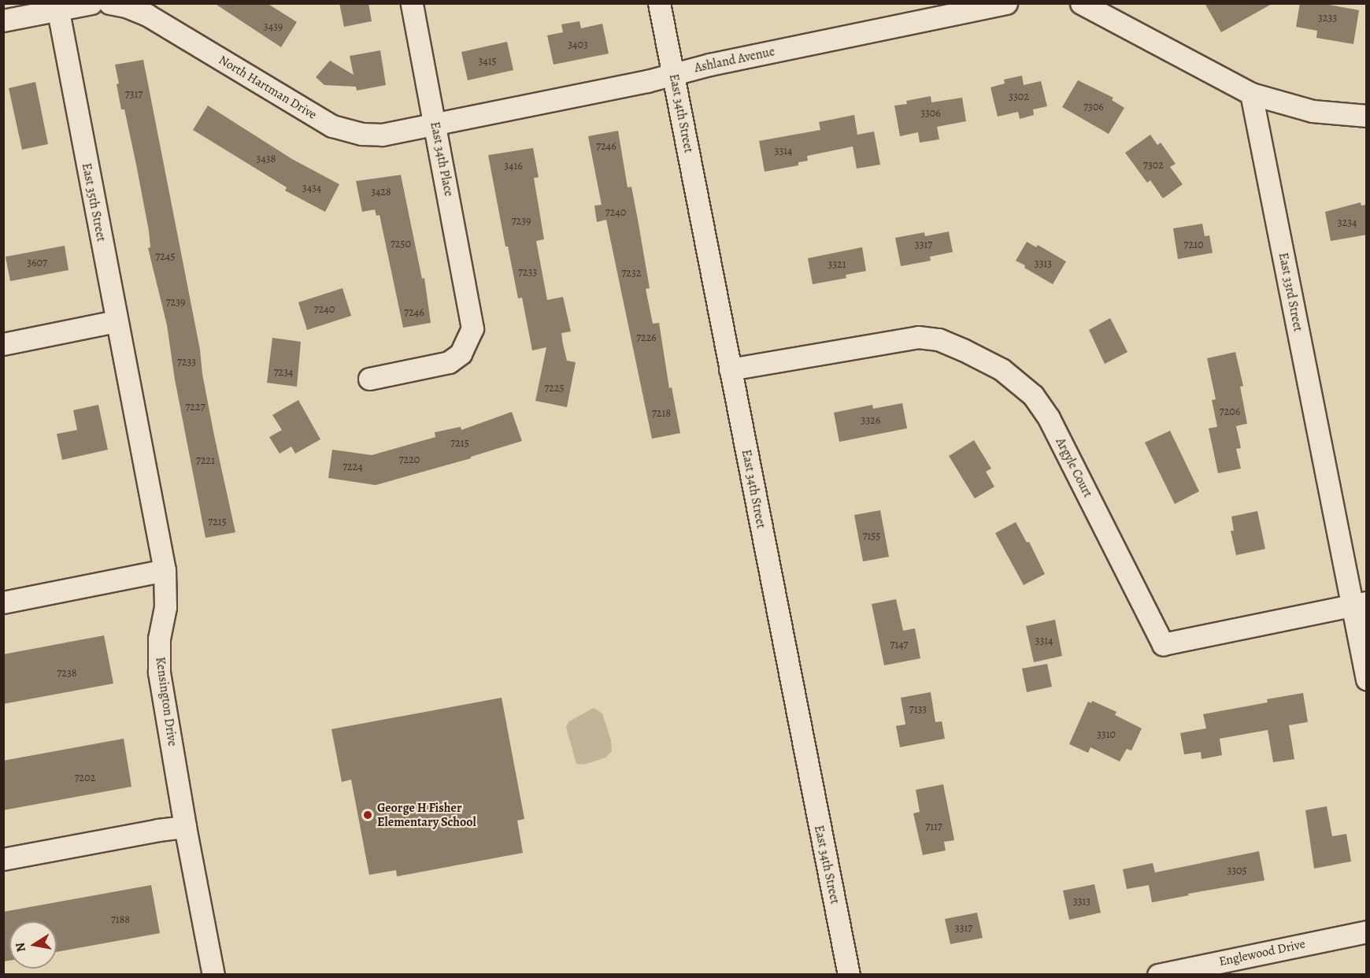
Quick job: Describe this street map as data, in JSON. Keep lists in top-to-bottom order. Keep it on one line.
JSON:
{"streets":{"street":["Ashland Avenue","North Hartman Drive","East 34th Street","East 34th Place","East 35th Street","East 33rd Street","Argyle Court","Kensington Drive","Englewood Drive"]},"crossings":[["Ashland Avenue","North Hartman Drive"],["Ashland Avenue","East 34th Street"],["Ashland Avenue","East 34th Place"],["North Hartman Drive","East 34th Place"],["East 34th Street","Argyle Court"],["East 35th Street","Kensington Drive"],["East 33rd Street","Argyle Court"]],"places":["George H Fisher Elementary School"],"house_numbers":["3233","3439","3403","3415","7317","3302","7306","3306","7246","3314","3438","7302","3416","3434","3428","7240","7239","3234","7250","3317","7210","7245","3607","3313","3321","7233","7232","7239","7240","7246","7226","7233","7234","7225","7227","7206","7218","3326","7215","7220","7221","7224","7215","7155","3314","7147","7238","7133","3310","7202","7117","3305","3313","7188","3317"],"north":"left"}
